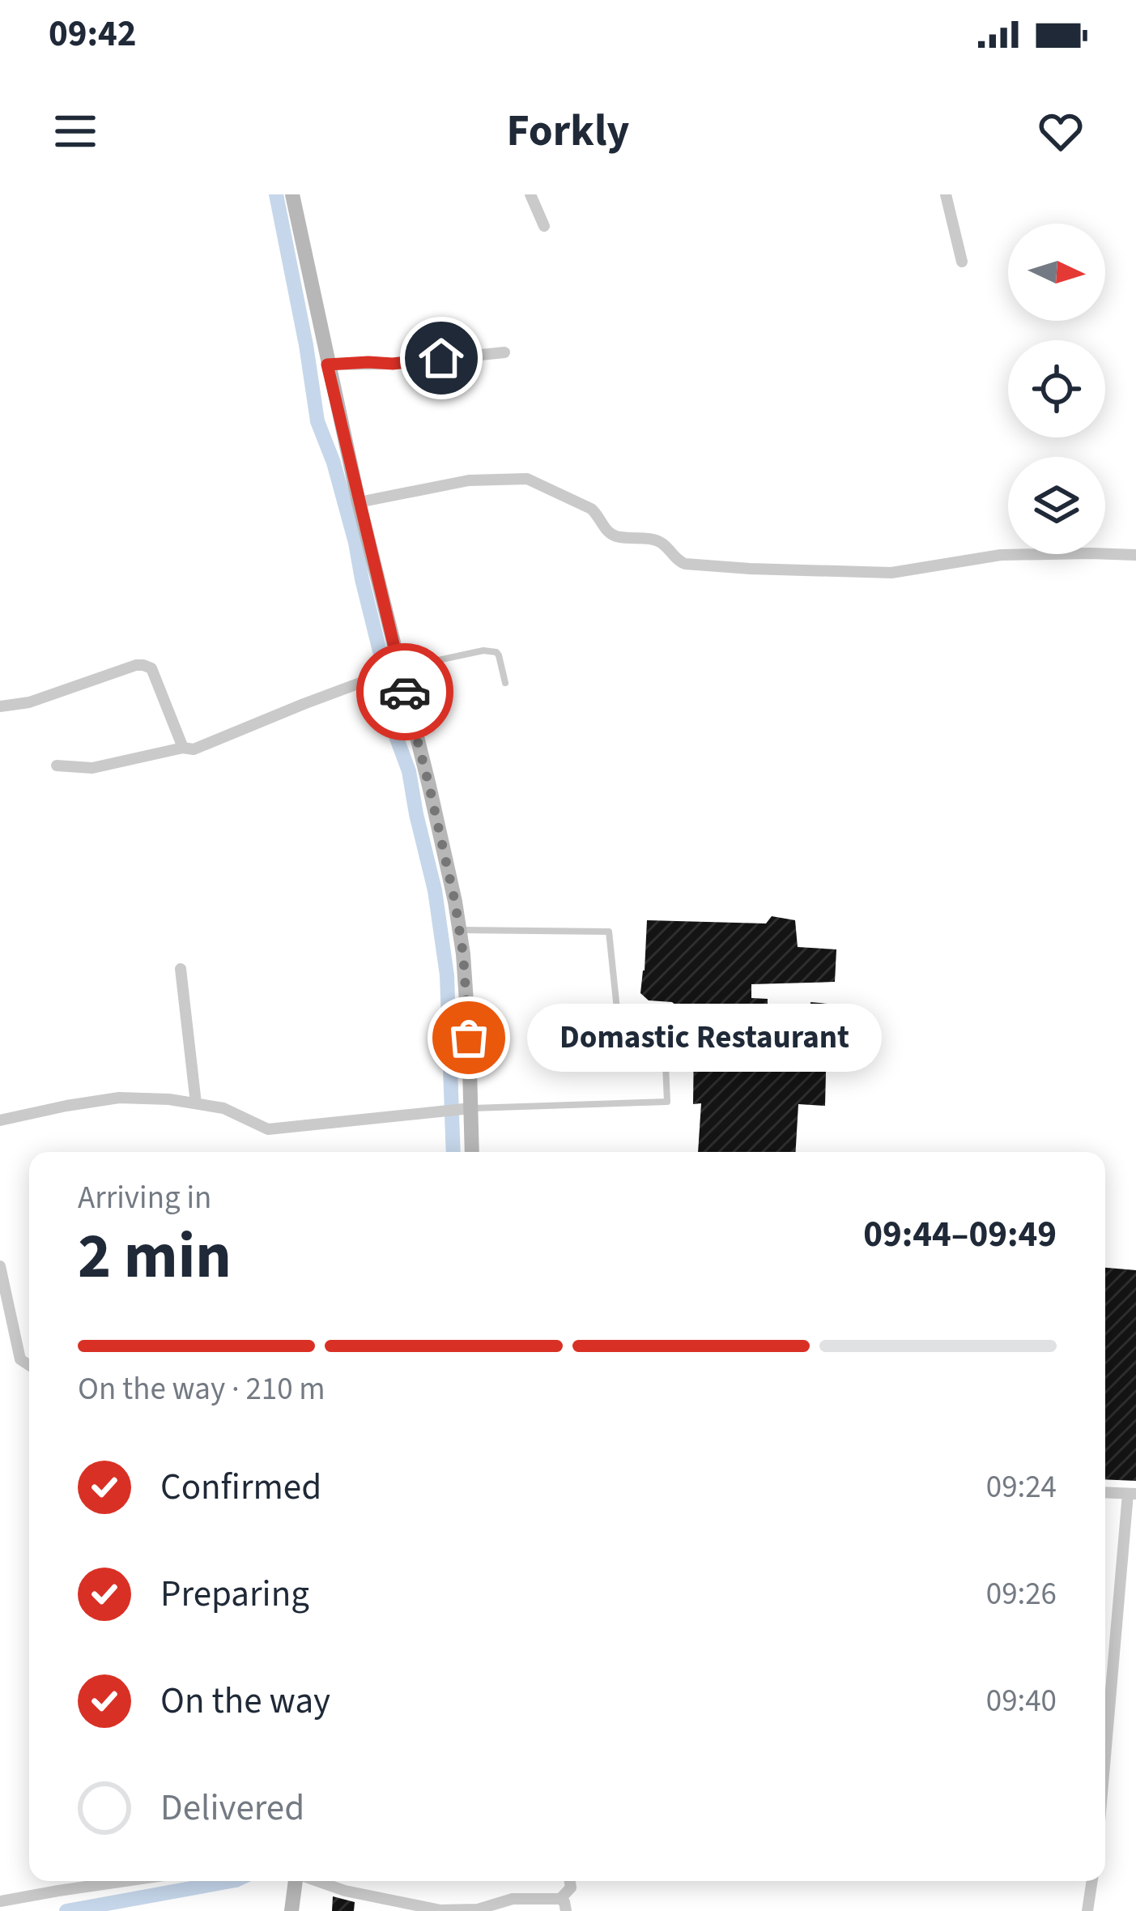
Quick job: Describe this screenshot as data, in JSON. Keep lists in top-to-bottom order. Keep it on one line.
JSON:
{"places":["Domastic Restaurant"],"north":"right","page":{"status":"09:42","header":"Forkly","bubble":"Domastic Restaurant","heading":["2 min","Arriving in","09:44–09:49"],"bar":"On the way · 210 m","list":[["Confirmed","09:24"],["Preparing","09:26"],["On the way","09:40"],"Delivered"]}}
